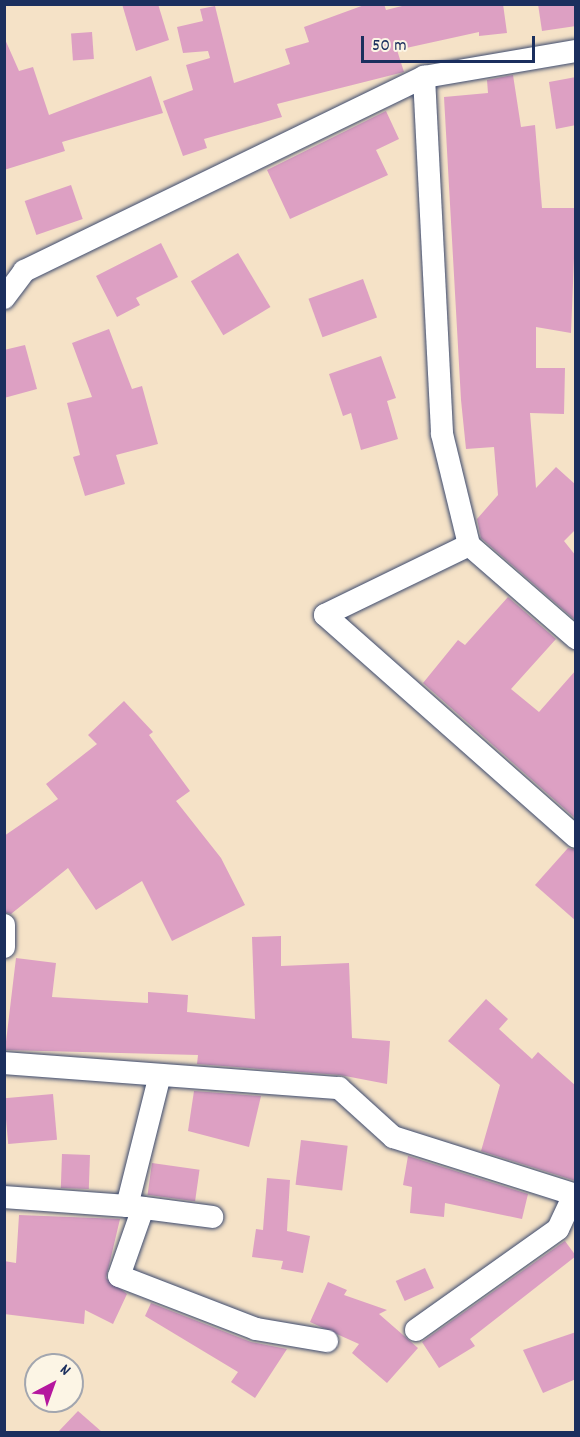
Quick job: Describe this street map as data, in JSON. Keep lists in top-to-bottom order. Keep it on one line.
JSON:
{"scale_bar":"50 m","north":"top right"}
